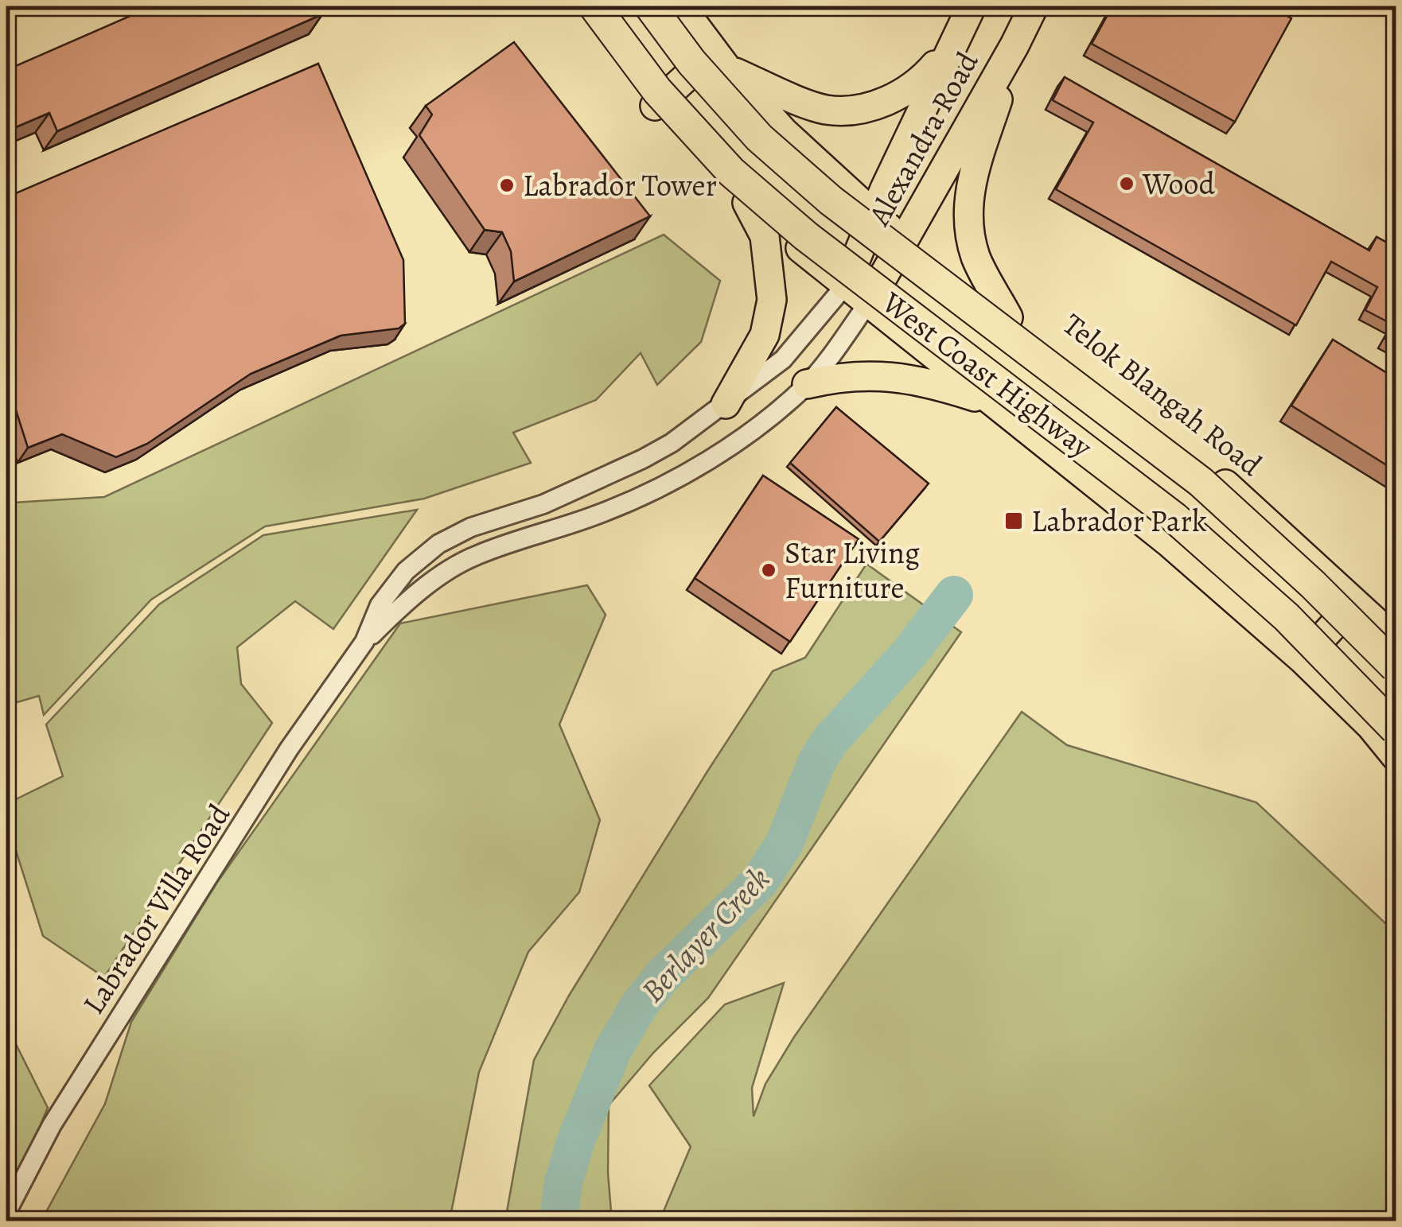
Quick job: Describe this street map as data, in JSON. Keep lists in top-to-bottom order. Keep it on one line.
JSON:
{"streets":{"highway":["West Coast Highway"],"main road":["Alexandra Road","Telok Blangah Road"],"street":["Labrador Villa Road"]},"crossings":[["Alexandra Road","Telok Blangah Road"],["Alexandra Road","Labrador Villa Road"]],"water":["Berlayer Creek"],"places":{"other":["Wood","Labrador Tower","Star Living Furniture"],"transit":["Labrador Park"]}}
